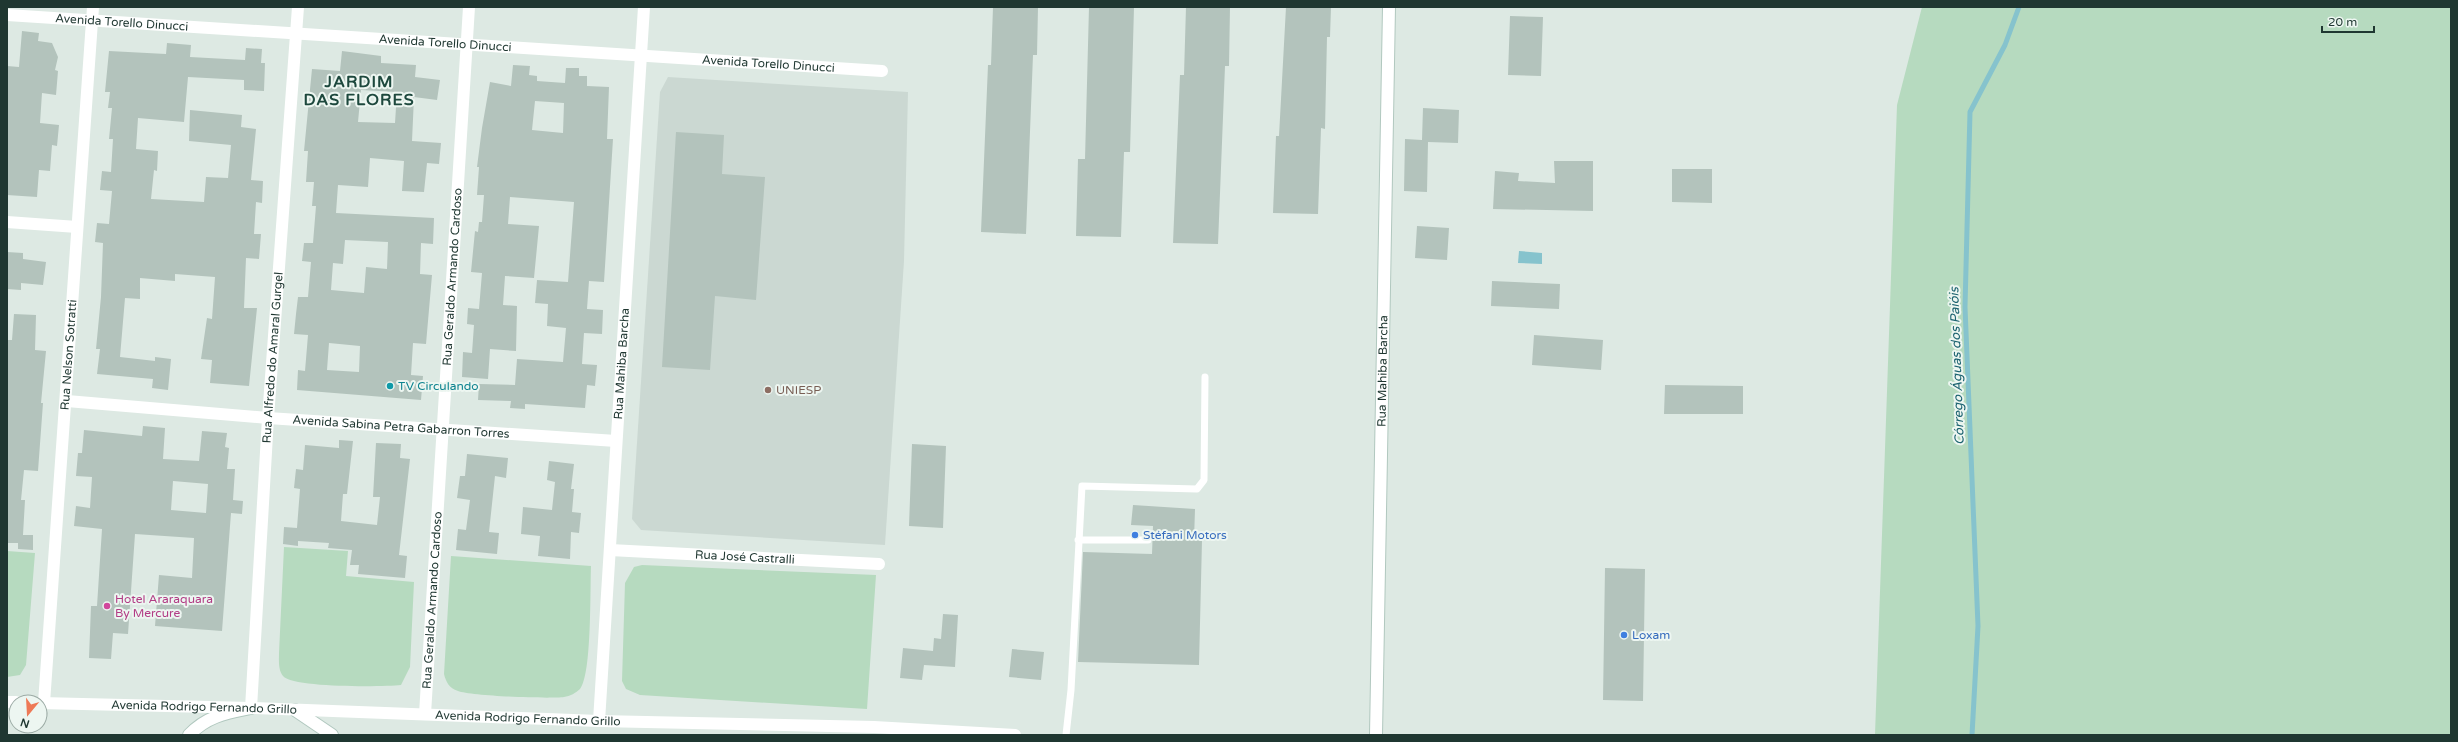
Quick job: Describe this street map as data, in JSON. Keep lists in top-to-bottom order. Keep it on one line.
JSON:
{"streets":{"street":["Avenida Torello Dinucci","Rua Geraldo Armando Cardoso","Rua Nelson Sotratti","Rua Alfredo do Amaral Gurgel","Rua Mahiba Barcha","Avenida Sabina Petra Gabarron Torres","Rua José Castralli","Avenida Rodrigo Fernando Grillo"]},"crossings":[["Avenida Torello Dinucci","Rua Geraldo Armando Cardoso"],["Avenida Torello Dinucci","Rua Nelson Sotratti"],["Avenida Torello Dinucci","Rua Alfredo do Amaral Gurgel"],["Avenida Torello Dinucci","Rua Mahiba Barcha"],["Rua Geraldo Armando Cardoso","Avenida Sabina Petra Gabarron Torres"],["Rua Geraldo Armando Cardoso","Avenida Rodrigo Fernando Grillo"],["Rua Nelson Sotratti","Avenida Sabina Petra Gabarron Torres"],["Rua Alfredo do Amaral Gurgel","Avenida Sabina Petra Gabarron Torres"],["Rua Alfredo do Amaral Gurgel","Avenida Rodrigo Fernando Grillo"],["Rua Mahiba Barcha","Avenida Sabina Petra Gabarron Torres"],["Rua Mahiba Barcha","Rua José Castralli"],["Rua Mahiba Barcha","Avenida Rodrigo Fernando Grillo"]],"districts":["JARDIM DAS FLORES"],"water":["Córrego Águas dos Paióis"],"places":["TV Circulando","UNIESP","Stéfani Motors","Hotel Araraquara By Mercure","Loxam"],"scale_bar":"20 m","north":"bottom"}
